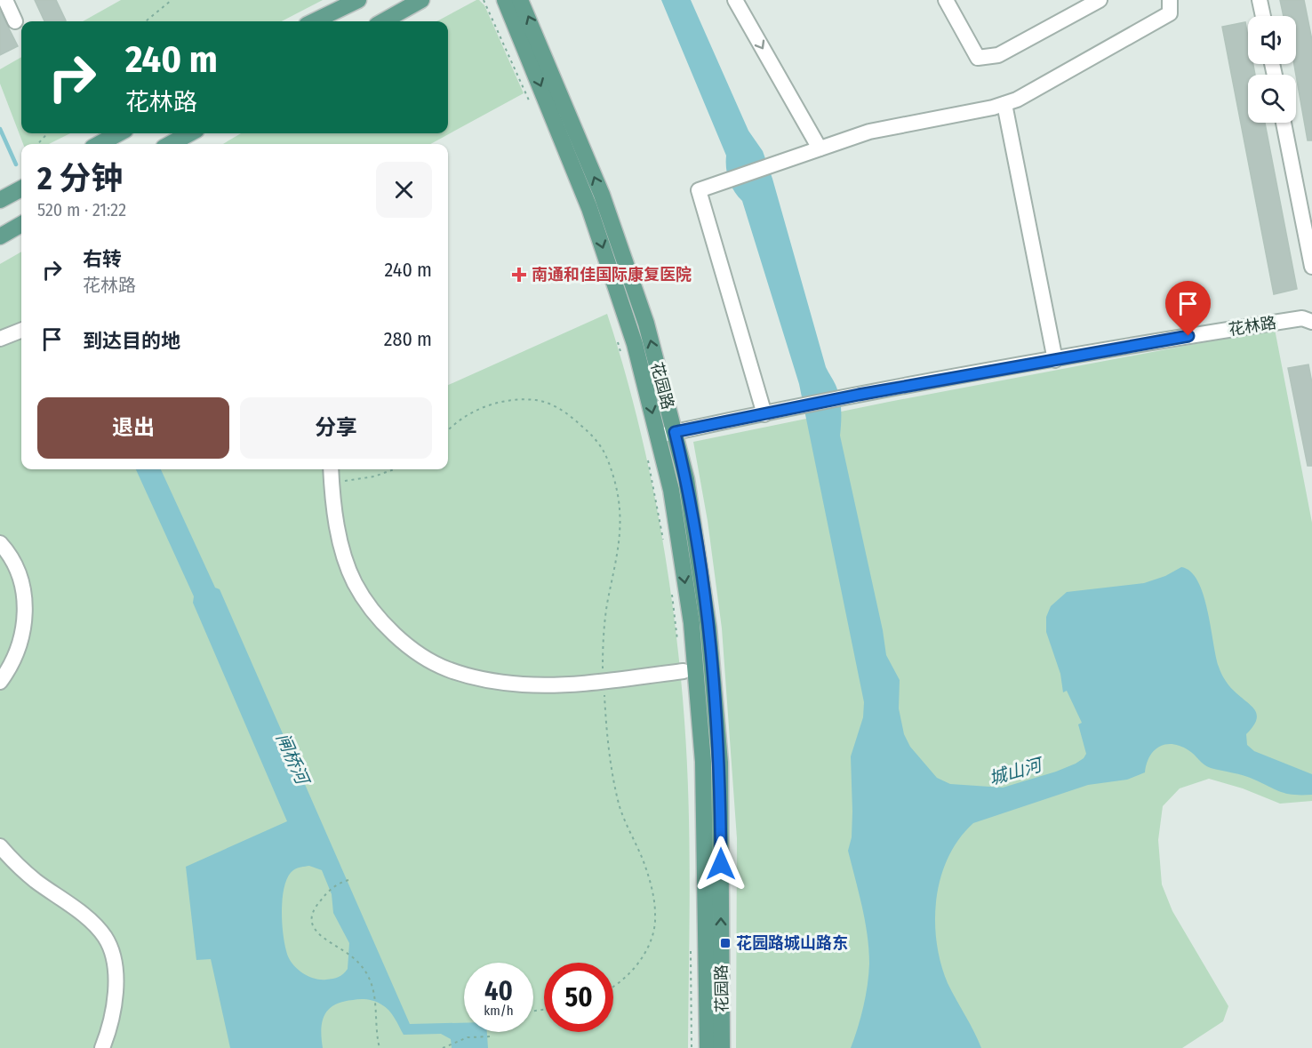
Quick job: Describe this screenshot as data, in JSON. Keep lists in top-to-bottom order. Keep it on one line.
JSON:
{"streets":{"main road":["花园路"],"street":["花林路"]},"crossings":[["花林路","花园路"]],"water":["闸桥河","城山河"],"places":{"health":["南通和佳国际康复医院"],"transit":["花园路城山路东"]},"page":{"turn":["240 m","花林路"],"heading":["2 分钟","520 m · 21:22"],"list":[{"name":"右转","note":"花林路","value":"240 m"},{"name":"到达目的地","value":"280 m"}],"buttons":["退出","分享"],"speed":"40 km/h","limit":"50"}}
